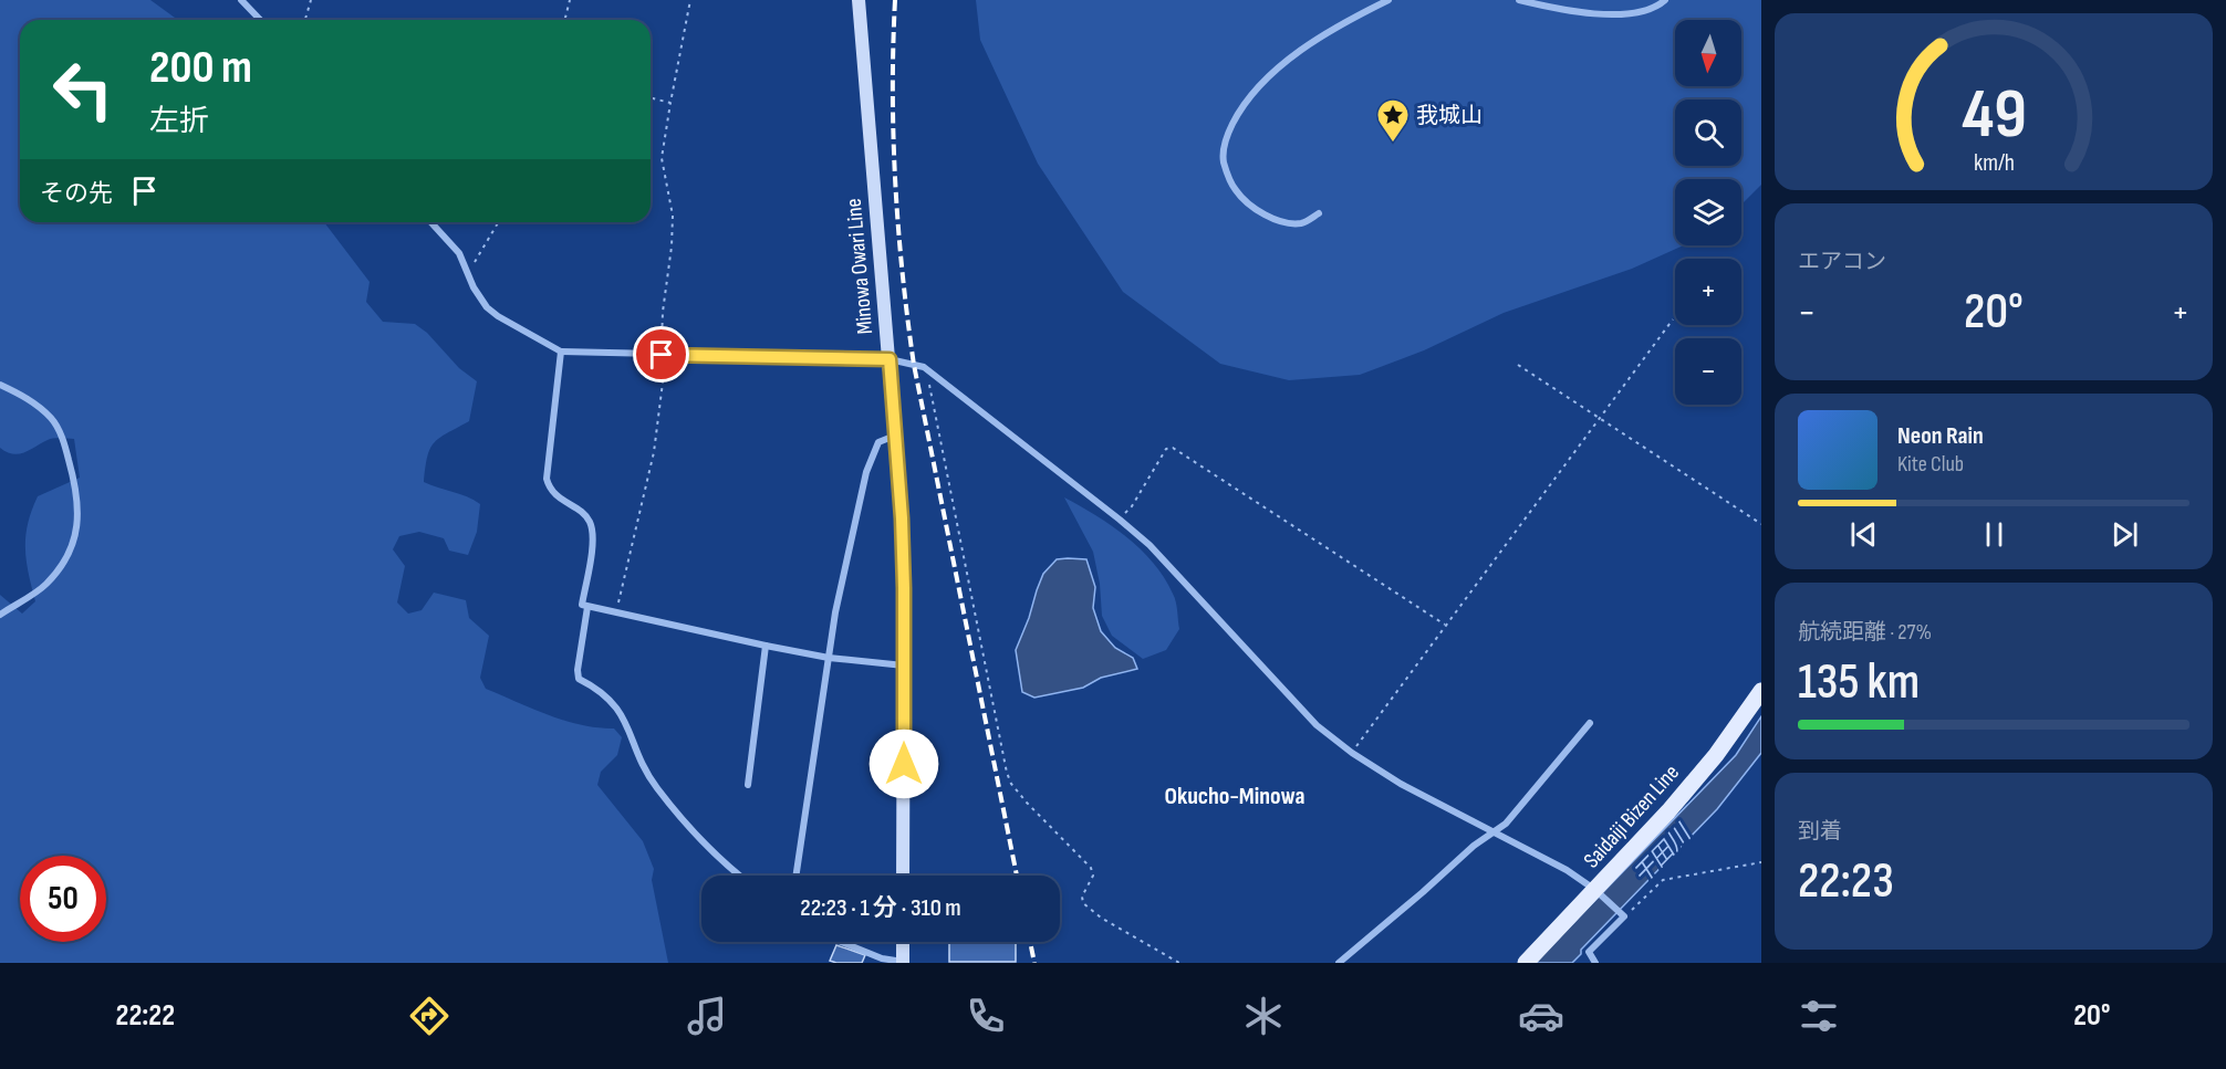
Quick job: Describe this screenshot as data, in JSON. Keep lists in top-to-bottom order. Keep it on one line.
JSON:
{"streets":{"main road":["Minowa Owari Line","Saidaiji Bizen Line"]},"districts":["Okucho-Minowa"],"water":["干田川"],"places":{"place":["我城山"]},"north":"bottom","page":{"map_buttons":["+","−"],"turn":["200 m","左折"],"then":"その先","tile":["エアコン",["航続距離 · 27%","135 km"],["到着","22:23"]],"heat":["−","20°","+"],"song":["Neon Rain","Kite Club"],"limit":"50","trip":"22:23 · 1 分 · 310 m","tabs":["22:22","20°"],"gauge":["49","km/h"]}}
